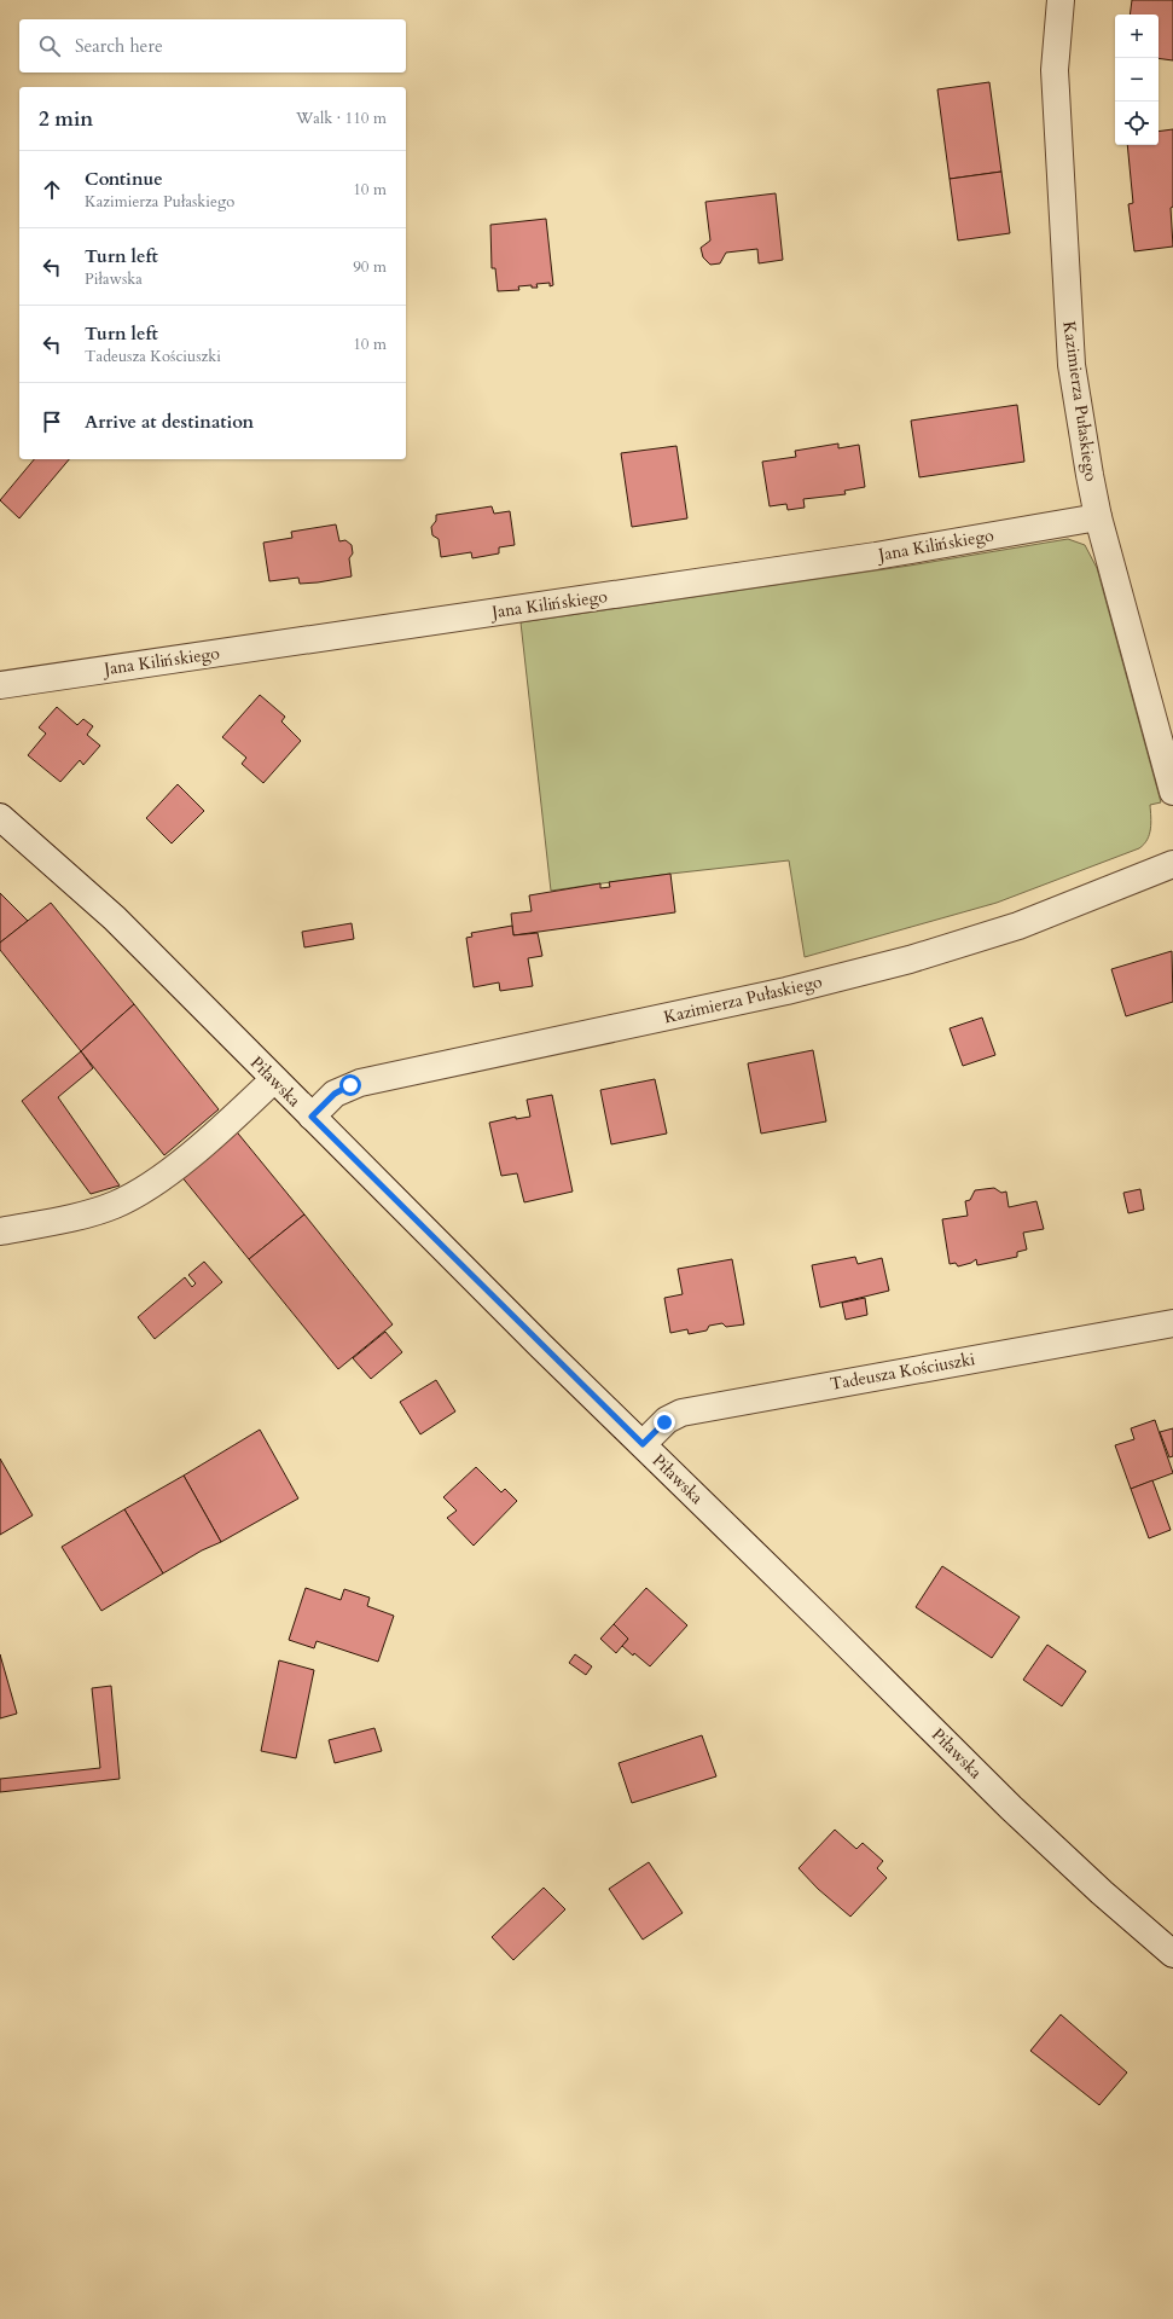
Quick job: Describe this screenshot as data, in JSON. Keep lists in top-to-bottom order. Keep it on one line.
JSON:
{"streets":{"street":["Kazimierza Pułaskiego","Jana Kilińskiego","Piławska","Tadeusza Kościuszki"]},"crossings":[["Kazimierza Pułaskiego","Jana Kilińskiego"],["Kazimierza Pułaskiego","Piławska"],["Piławska","Tadeusza Kościuszki"]],"page":{"map_buttons":["+","−"],"search":"Search here","heading":["2 min","Walk · 110 m"],"list":[["Continue","Kazimierza Pułaskiego","10 m"],["Turn left","Piławska","90 m"],["Turn left","Tadeusza Kościuszki","10 m"],"Arrive at destination"]}}
